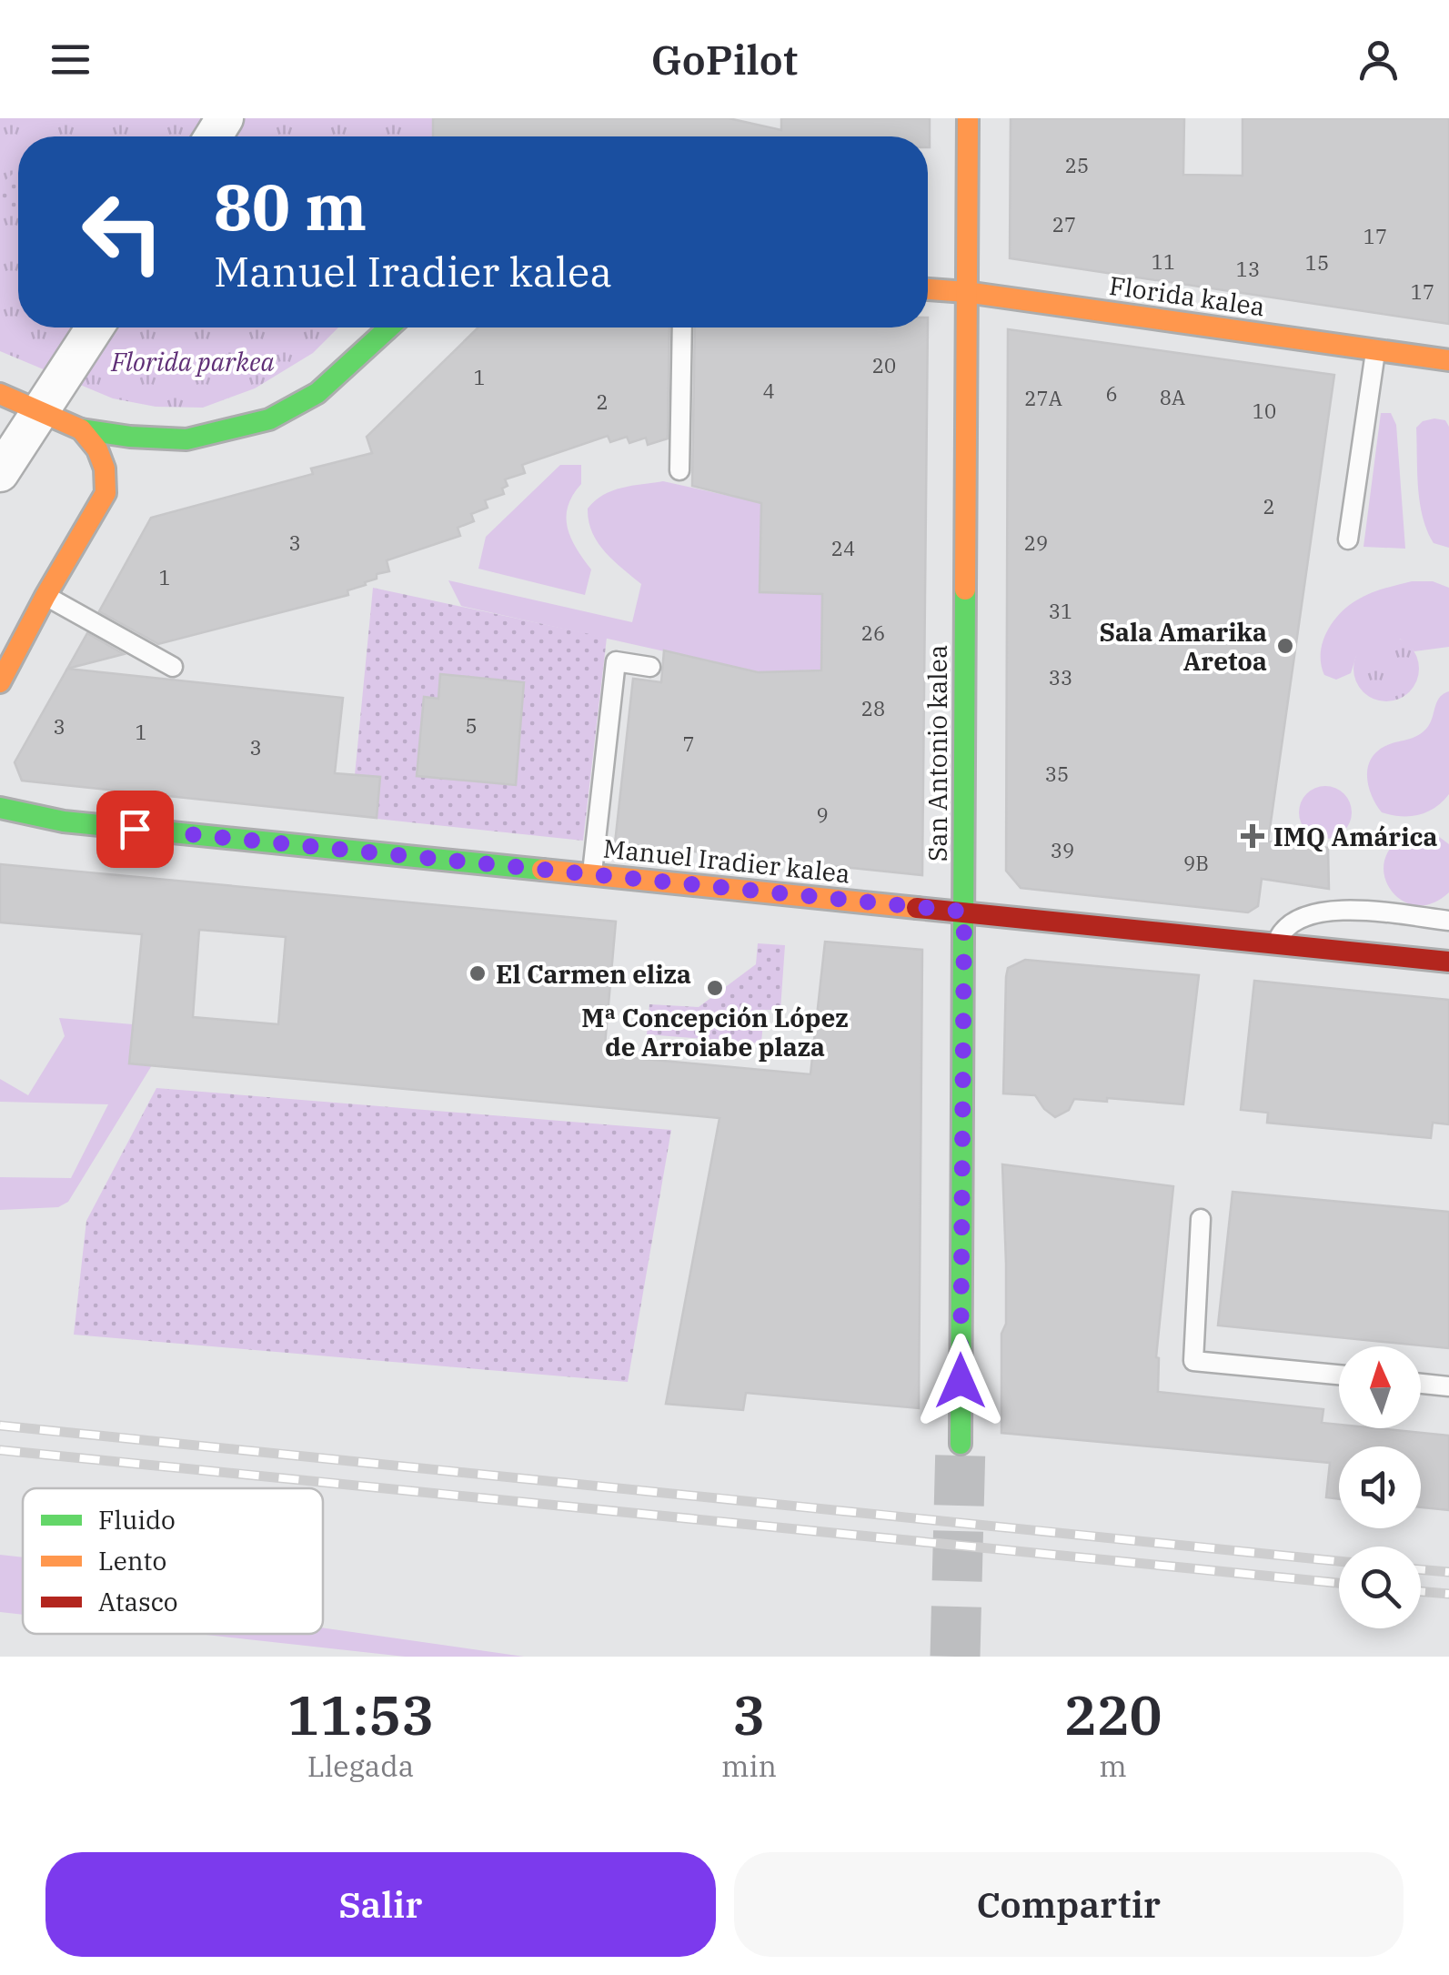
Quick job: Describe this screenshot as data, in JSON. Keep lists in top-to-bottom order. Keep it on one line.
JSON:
{"streets":{"main road":["Florida kalea","San Antonio kalea","Manuel Iradier kalea"]},"crossings":[["Florida kalea","San Antonio kalea"],["San Antonio kalea","Manuel Iradier kalea"]],"parks":["Florida parkea"],"places":{"other":["Sala Amarika Aretoa","El Carmen eliza","Mª Concepción López de Arroiabe plaza"],"health":["IMQ Amárica"]},"house_numbers":["25","27","17","11","15","13","17","20","1","4","6","8A","27A","2","10","2","3","29","24","1","31","26","33","28","5","3","1","7","3","35","9","39","9B"],"legend":["Fluido","Lento","Atasco"],"north":"top","page":{"header":"GoPilot","turn":["80 m","Manuel Iradier kalea"],"eta":["11:53","Llegada","3","min","220","m"],"buttons":["Salir","Compartir"]}}
